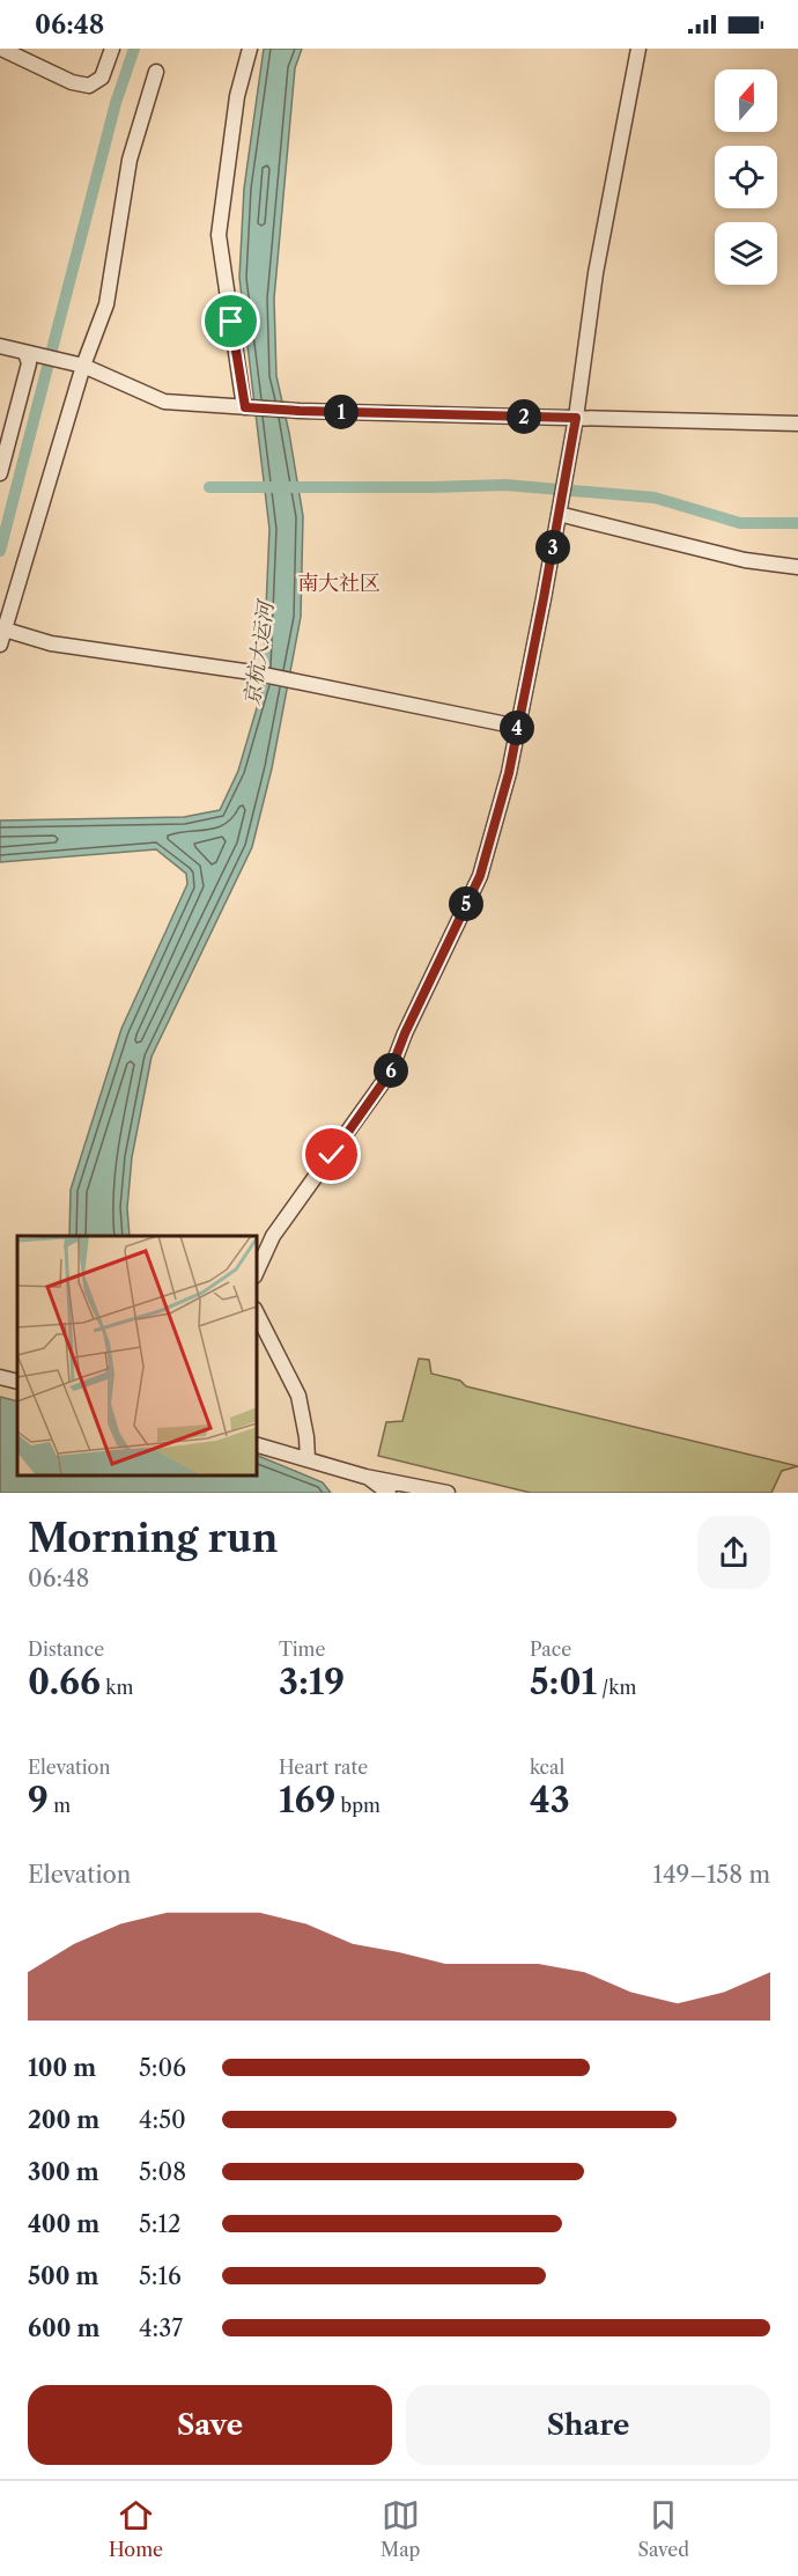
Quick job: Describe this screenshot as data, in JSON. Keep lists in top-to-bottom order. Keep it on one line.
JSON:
{"districts":["南大社区"],"water":["京杭大运河"],"north":"top","page":{"status":"06:48","pins":["1","2","3","4","5","6"],"heading":["Morning run","06:48"],"stats":[["Distance","0.66 km"],["Time","3:19"],["Pace","5:01 /km"],["Elevation","9 m"],["Heart rate","169 bpm"],["kcal","43"]],"chart":["Elevation","149–158 m"],"list":[{"name":"100 m","note":"5:06"},{"name":"200 m","note":"4:50"},{"name":"300 m","note":"5:08"},{"name":"400 m","note":"5:12"},{"name":"500 m","note":"5:16"},{"name":"600 m","note":"4:37"}],"buttons":["Save","Share"],"tabs":["Home","Map","Saved"]}}
